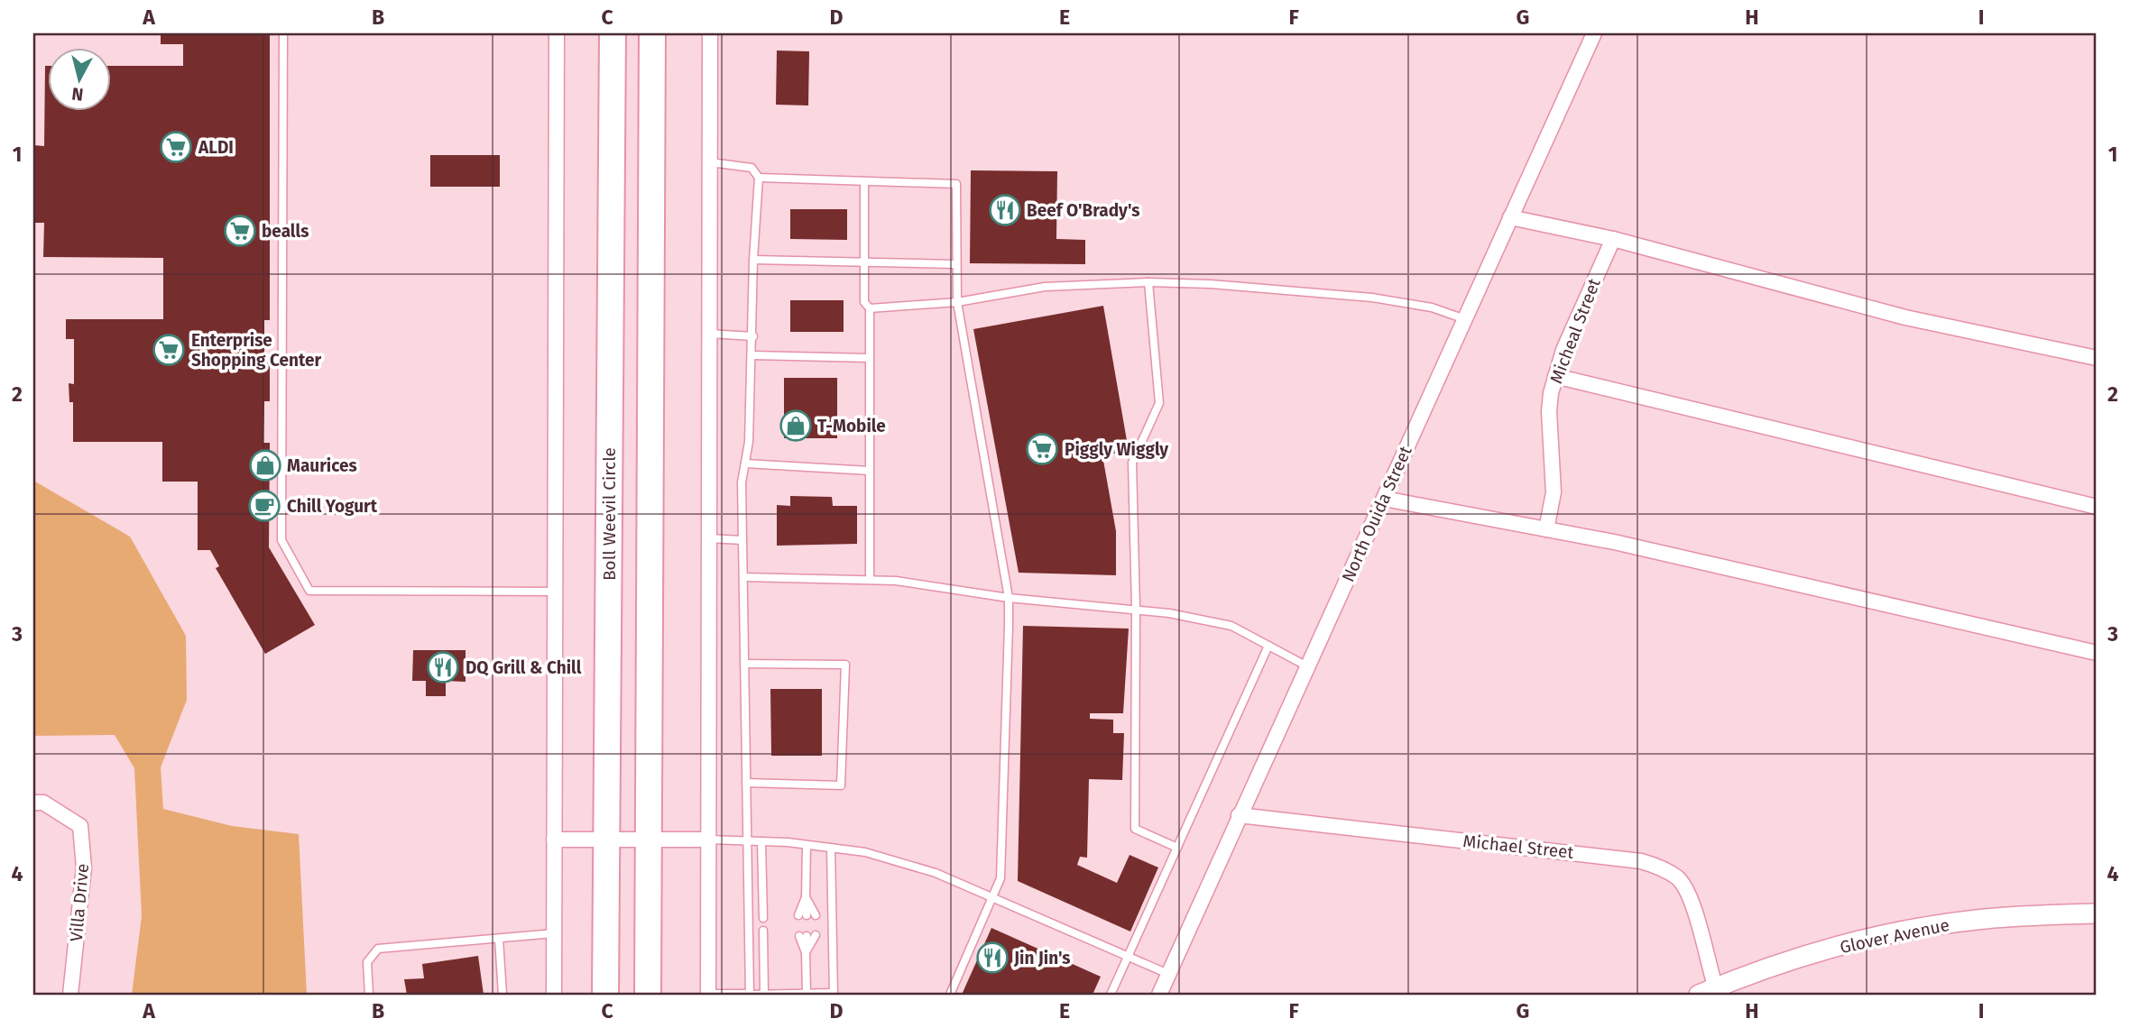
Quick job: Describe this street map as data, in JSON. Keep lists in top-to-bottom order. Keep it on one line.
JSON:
{"streets":{"highway":["Boll Weevil Circle"],"main road":["Glover Avenue"],"street":["Micheal Street","North Ouida Street","Michael Street","Villa Drive"]},"crossings":[["North Ouida Street","Michael Street"],["Michael Street","Glover Avenue"]],"places":{"supermarket":["ALDI","bealls","Enterprise Shopping Center","Piggly Wiggly"],"restaurant":["Beef O'Brady's","DQ Grill & Chill","Jin Jin's"],"shop":["T-Mobile","Maurices"],"cafe":["Chill Yogurt"]},"north":"bottom","grid":{"columns":["A","B","C","D","E","F","G","H","I"],"rows":["1","2","3","4"]}}
